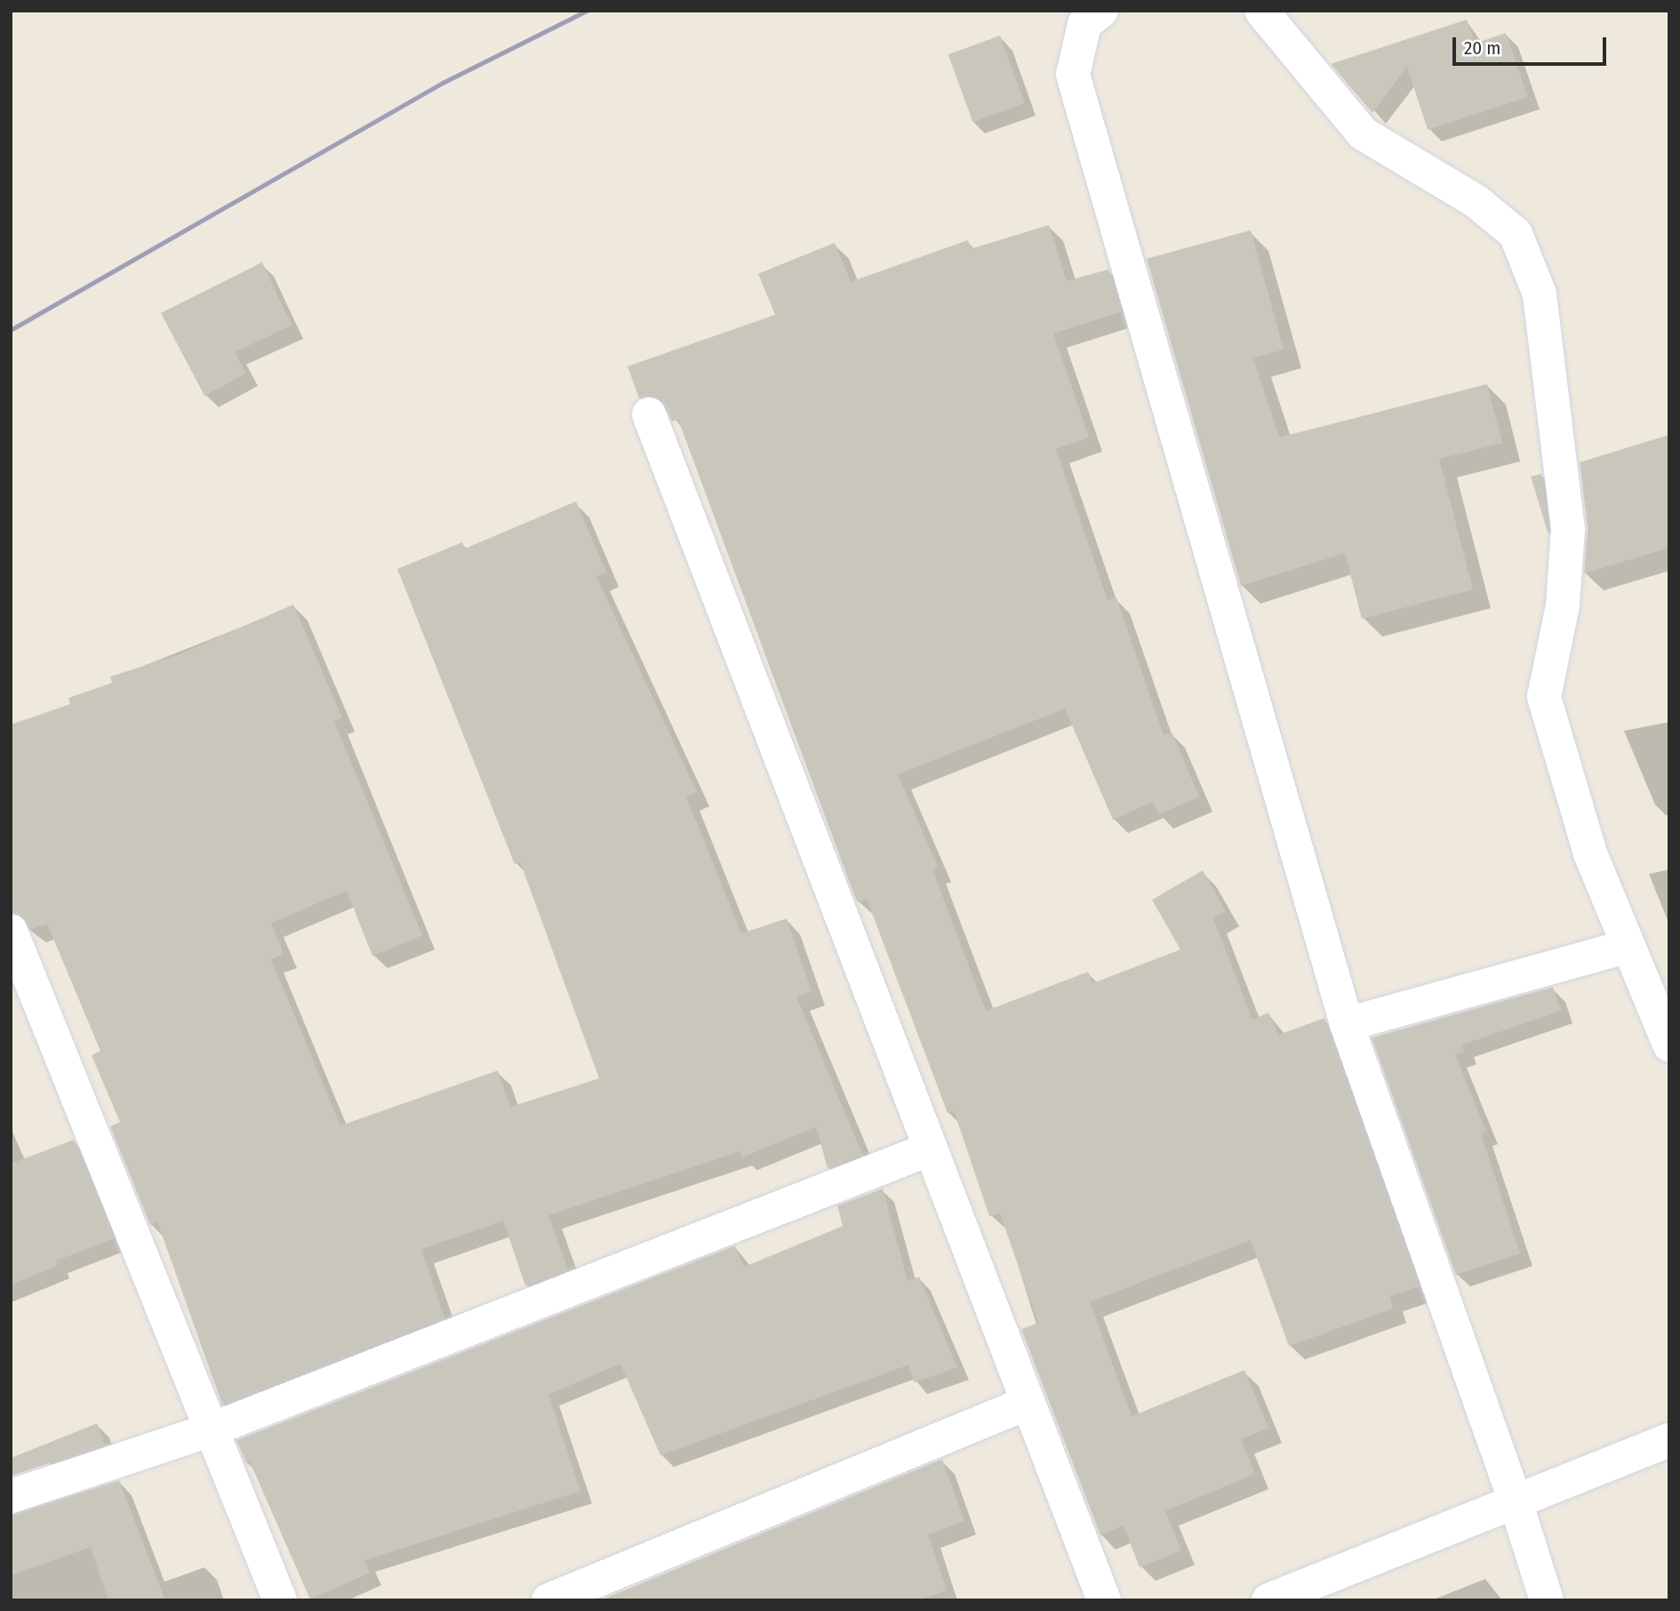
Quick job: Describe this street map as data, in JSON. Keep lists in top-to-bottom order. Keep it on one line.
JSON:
{"scale_bar":"20 m"}
